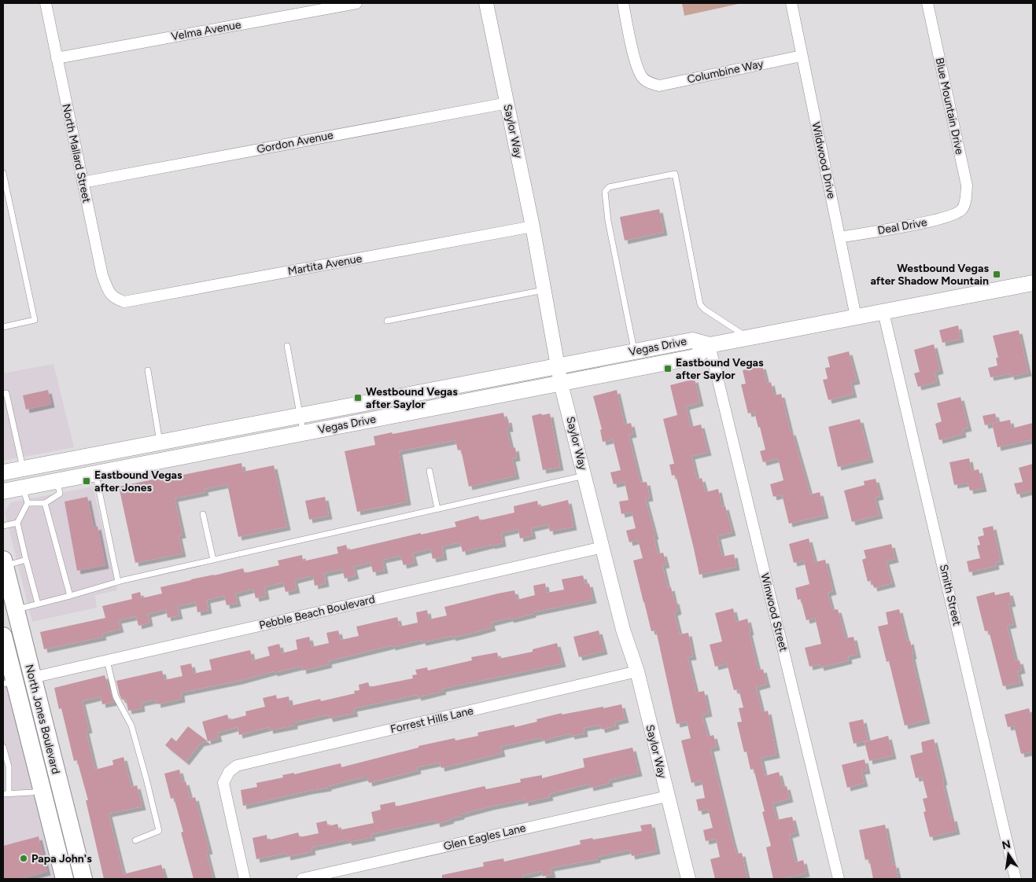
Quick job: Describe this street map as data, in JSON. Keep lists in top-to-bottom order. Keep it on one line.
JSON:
{"streets":{"main road":["Vegas Drive","North Jones Boulevard"],"street":["Velma Avenue","Columbine Way","Blue Mountain Drive","Saylor Way","Gordon Avenue","North Mallard Street","Wildwood Drive","Deal Drive","Martita Avenue","Smith Street","Pebble Beach Boulevard","Winwood Street","Forrest Hills Lane","Glen Eagles Lane"]},"crossings":[["Velma Avenue","North Mallard Street"],["Columbine Way","Wildwood Drive"],["Blue Mountain Drive","Deal Drive"],["Saylor Way","Gordon Avenue"],["Saylor Way","Martita Avenue"],["Saylor Way","Vegas Drive"],["Saylor Way","Pebble Beach Boulevard"],["Saylor Way","Forrest Hills Lane"],["Saylor Way","Glen Eagles Lane"],["Gordon Avenue","North Mallard Street"],["North Mallard Street","Martita Avenue"],["Wildwood Drive","Deal Drive"],["Wildwood Drive","Vegas Drive"],["Vegas Drive","Smith Street"],["Vegas Drive","Winwood Street"],["Pebble Beach Boulevard","North Jones Boulevard"]],"places":{"transit":["Westbound Vegas after Shadow Mountain","Eastbound Vegas after Saylor","Westbound Vegas after Saylor","Eastbound Vegas after Jones"],"other":["Papa John's"]},"north":"top"}
